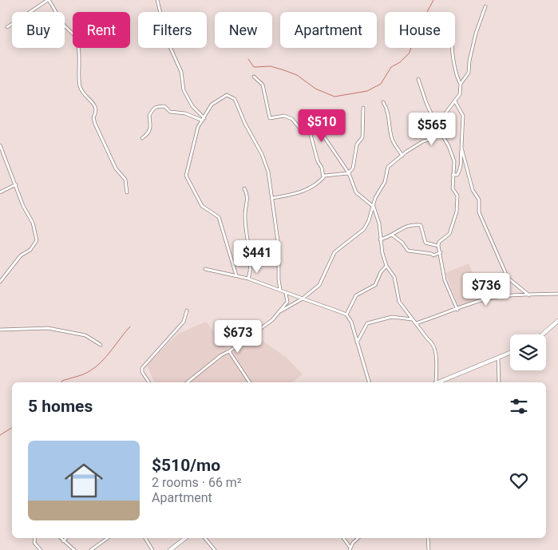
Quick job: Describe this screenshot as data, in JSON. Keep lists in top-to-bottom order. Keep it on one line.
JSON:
{"page":{"chip":["Buy","Rent","Filters","New","Apartment","House"],"price":["$510","$565","$441","$736","$673"],"heading":"5 homes","list":[{"name":"$510/mo","note":"2 rooms · 66 m² · Apartment"}]}}
